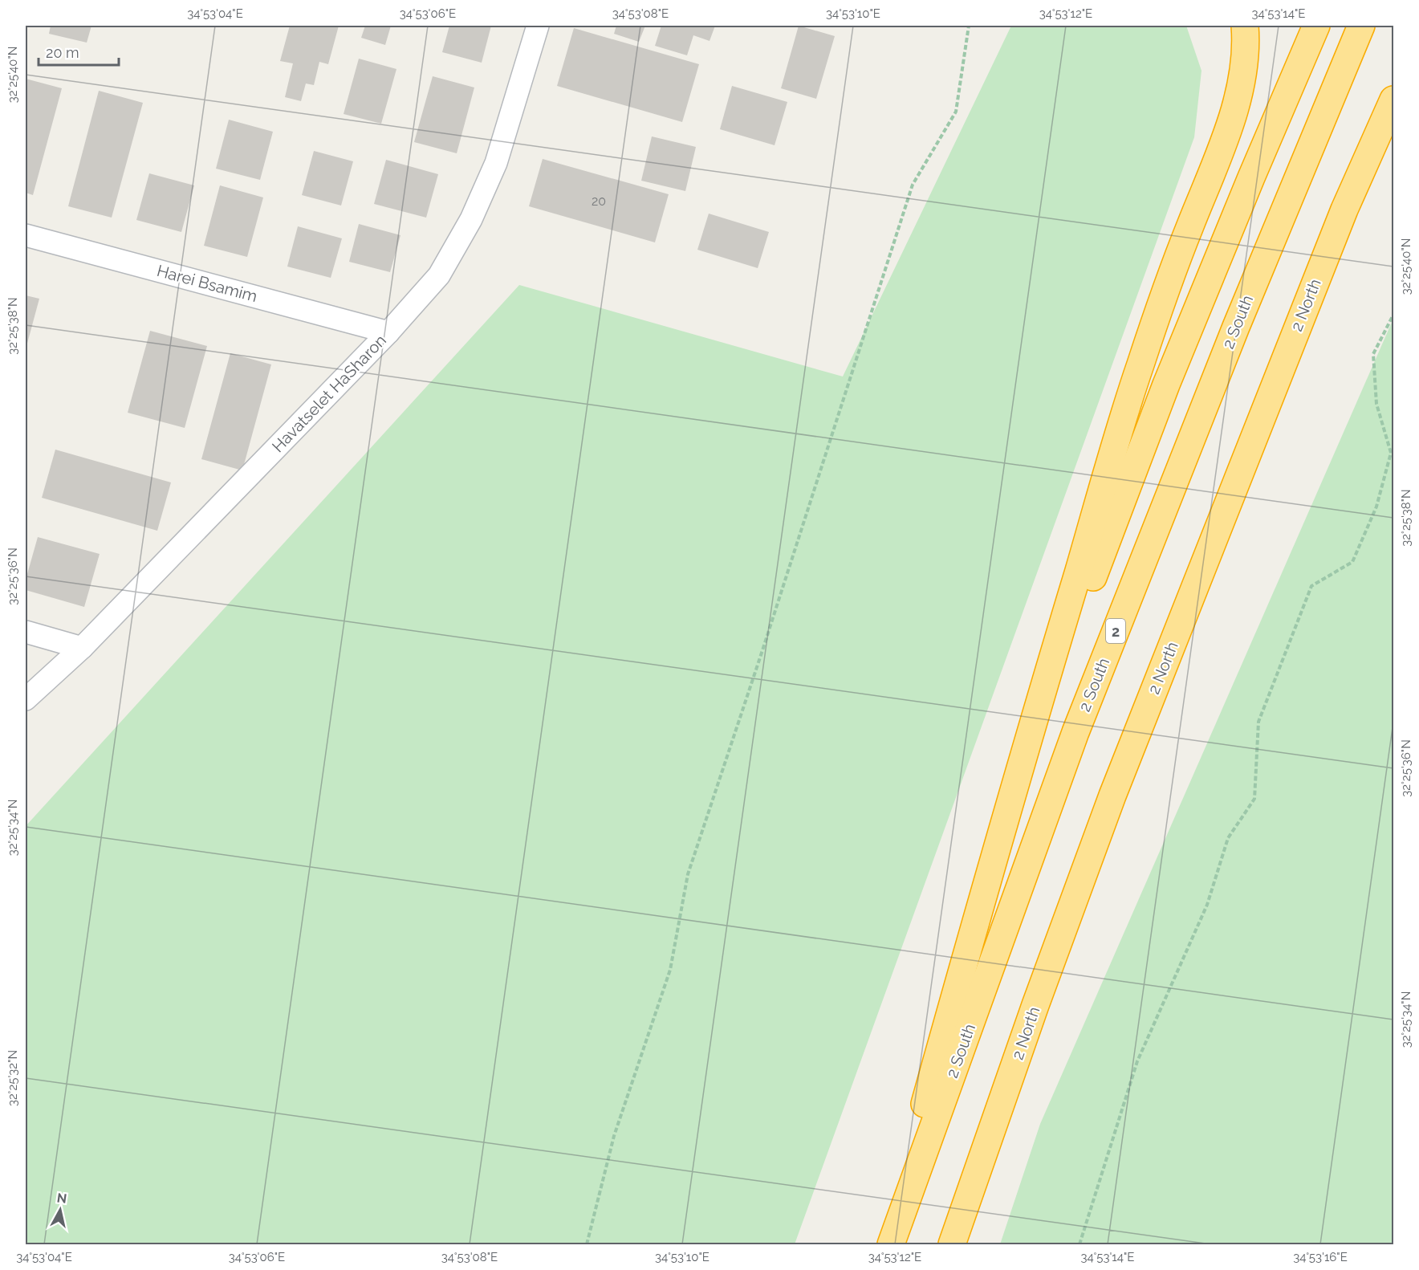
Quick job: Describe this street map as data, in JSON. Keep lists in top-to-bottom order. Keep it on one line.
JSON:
{"streets":{"highway":["2 North","2 South","2"],"street":["Harei Bsamim","Havatselet HaSharon"]},"crossings":[["Harei Bsamim","Havatselet HaSharon"]],"house_numbers":["20"],"scale_bar":"20 m","north":"top","coordinates":["34°53'04\"E","34°53'06\"E","34°53'08\"E","34°53'10\"E","34°53'12\"E","34°53'14\"E","32°25'40\"N","32°25'38\"N","32°25'36\"N","32°25'34\"N","32°25'32\"N","34°53'16\"E"]}
